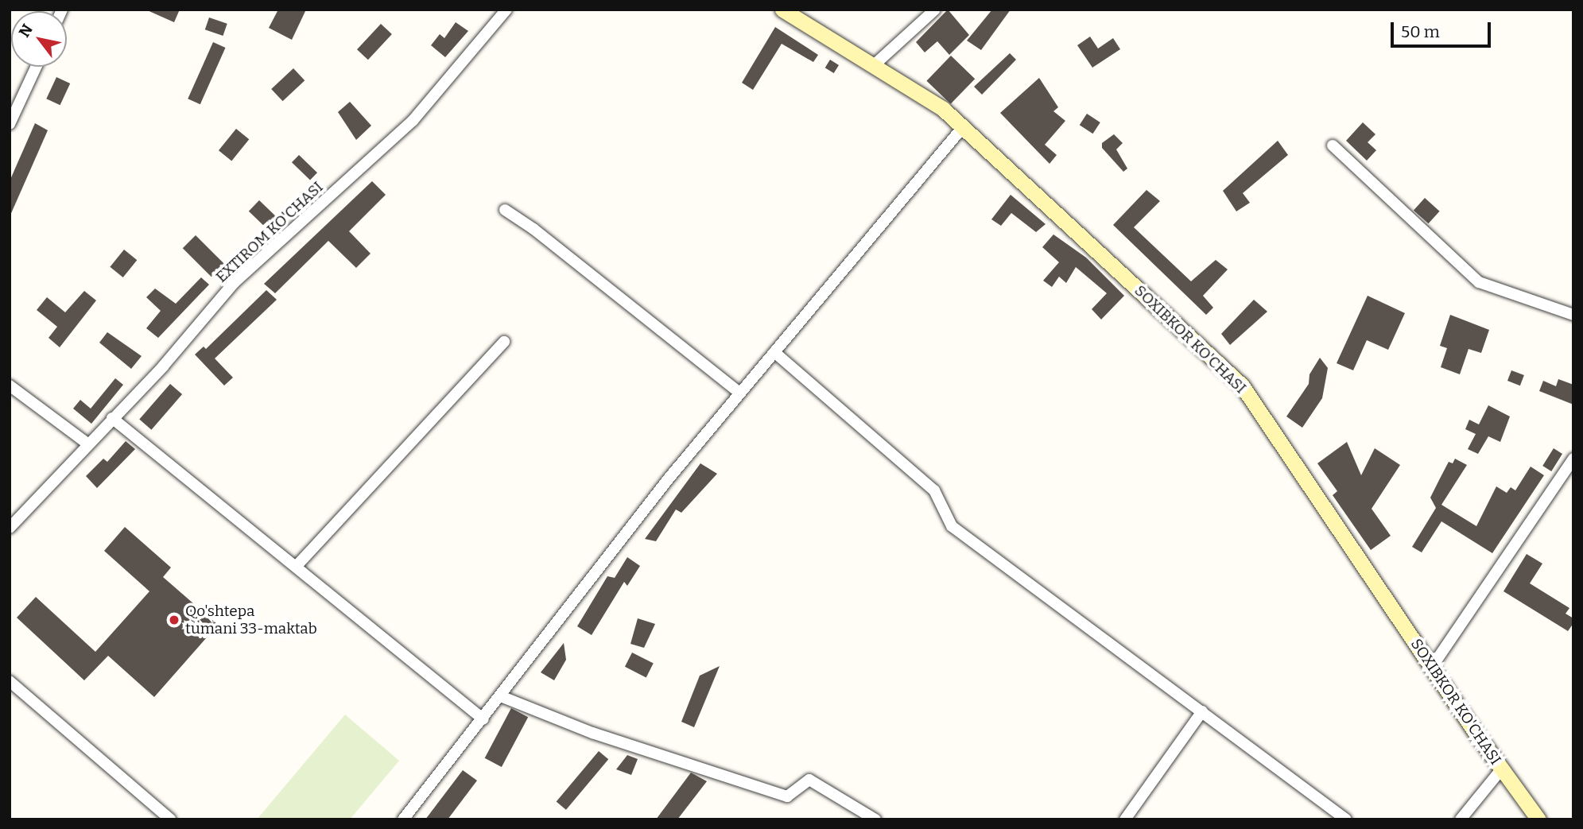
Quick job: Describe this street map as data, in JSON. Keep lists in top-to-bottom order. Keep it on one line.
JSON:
{"streets":{"main road":["SOXIBKOR KO'CHASI"],"street":["EXTIROM KO'CHASI"]},"places":["Qo'shtepa tumani 33-maktab"],"scale_bar":"50 m","north":"top left"}
